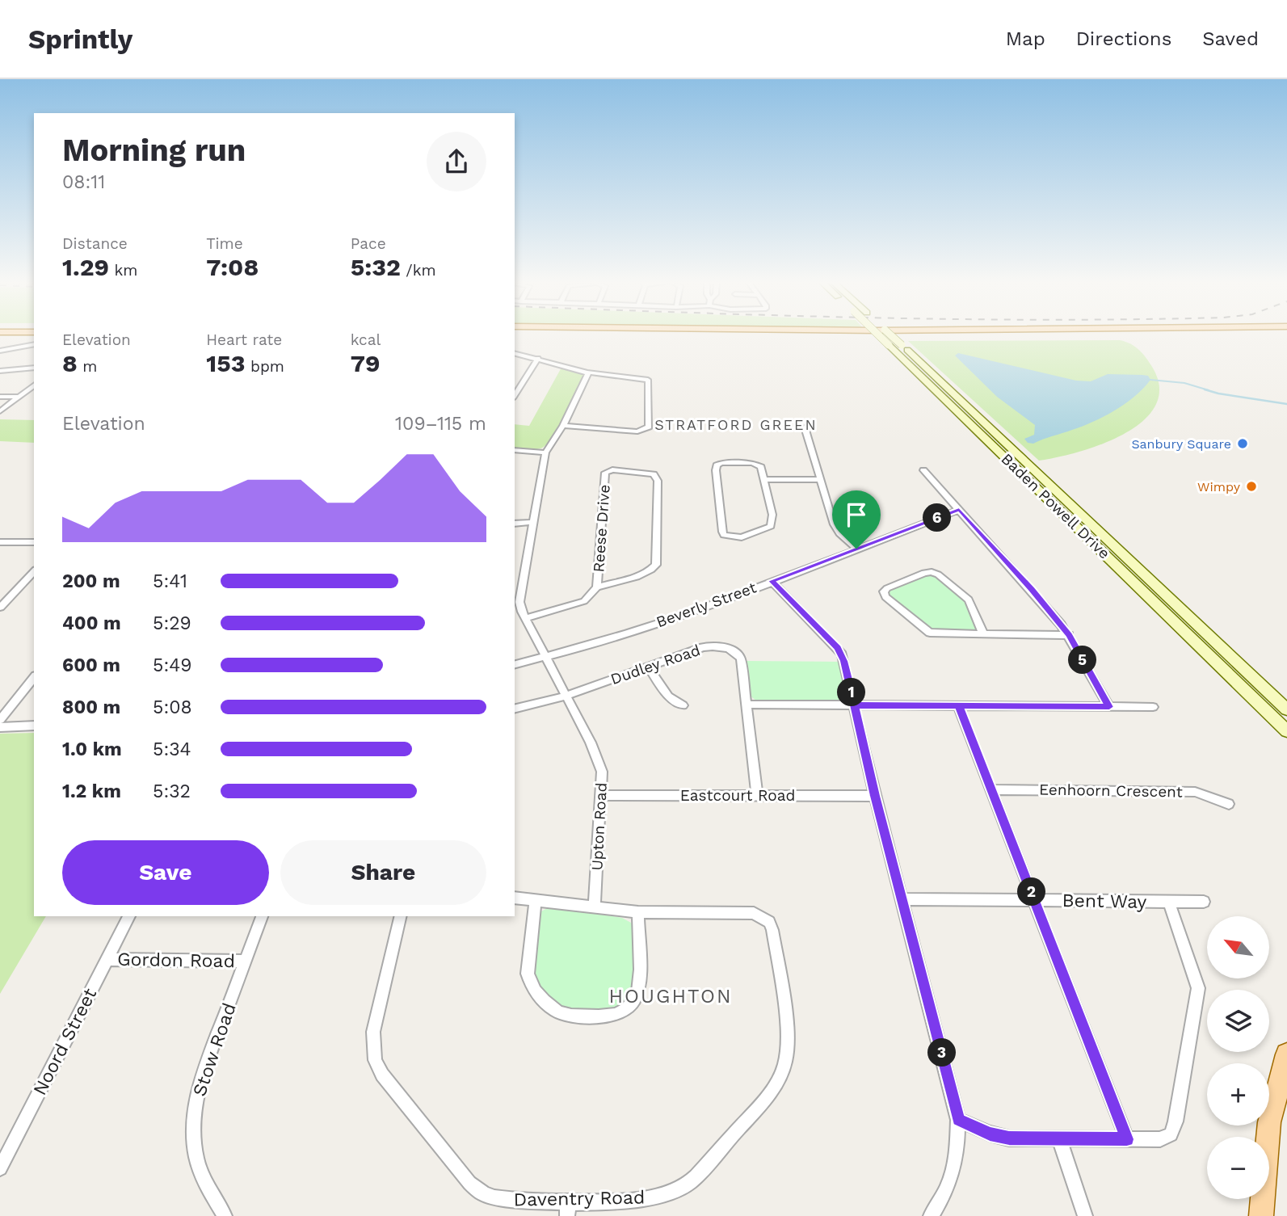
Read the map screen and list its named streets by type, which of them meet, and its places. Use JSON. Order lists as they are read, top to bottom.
{
  "streets": {
    "main road": ["Baden Powell Drive"],
    "street": [
      "Reese Drive",
      "Beverly Street",
      "Dudley Road",
      "Eenhoorn Crescent",
      "Eastcourt Road",
      "Upton Road",
      "Bent Way",
      "Gordon Road",
      "Noord Street",
      "Stow Road",
      "Daventry Road"
    ]
  },
  "crossings": [
    ["Reese Drive", "Upton Road"],
    ["Beverly Street", "Upton Road"],
    ["Dudley Road", "Eastcourt Road"],
    ["Dudley Road", "Upton Road"],
    ["Eastcourt Road", "Upton Road"],
    ["Upton Road", "Daventry Road"],
    ["Gordon Road", "Noord Street"],
    ["Gordon Road", "Stow Road"]
  ],
  "districts": ["STRATFORD GREEN", "HOUGHTON"],
  "places": ["Sanbury Square", "Wimpy"],
  "north": "top left",
  "page": {
    "header": "Sprintly",
    "nav": ["Map", "Directions", "Saved"],
    "heading": ["Morning run", "08:11"],
    "stats": [
      ["Distance", "1.29 km"],
      ["Time", "7:08"],
      ["Pace", "5:32 /km"],
      ["Elevation", "8 m"],
      ["Heart rate", "153 bpm"],
      ["kcal", "79"]
    ],
    "chart": ["Elevation", "109–115 m"],
    "pins": [
      "6",
      "5",
      "1",
      "2",
      "3"
    ],
    "list": [
      {
        "name": "200 m",
        "note": "5:41"
      },
      {
        "name": "400 m",
        "note": "5:29"
      },
      {
        "name": "600 m",
        "note": "5:49"
      },
      {
        "name": "800 m",
        "note": "5:08"
      },
      {
        "name": "1.0 km",
        "note": "5:34"
      },
      {
        "name": "1.2 km",
        "note": "5:32"
      }
    ],
    "buttons": ["Save", "Share"],
    "map_buttons": ["+", "−"]
  }
}
